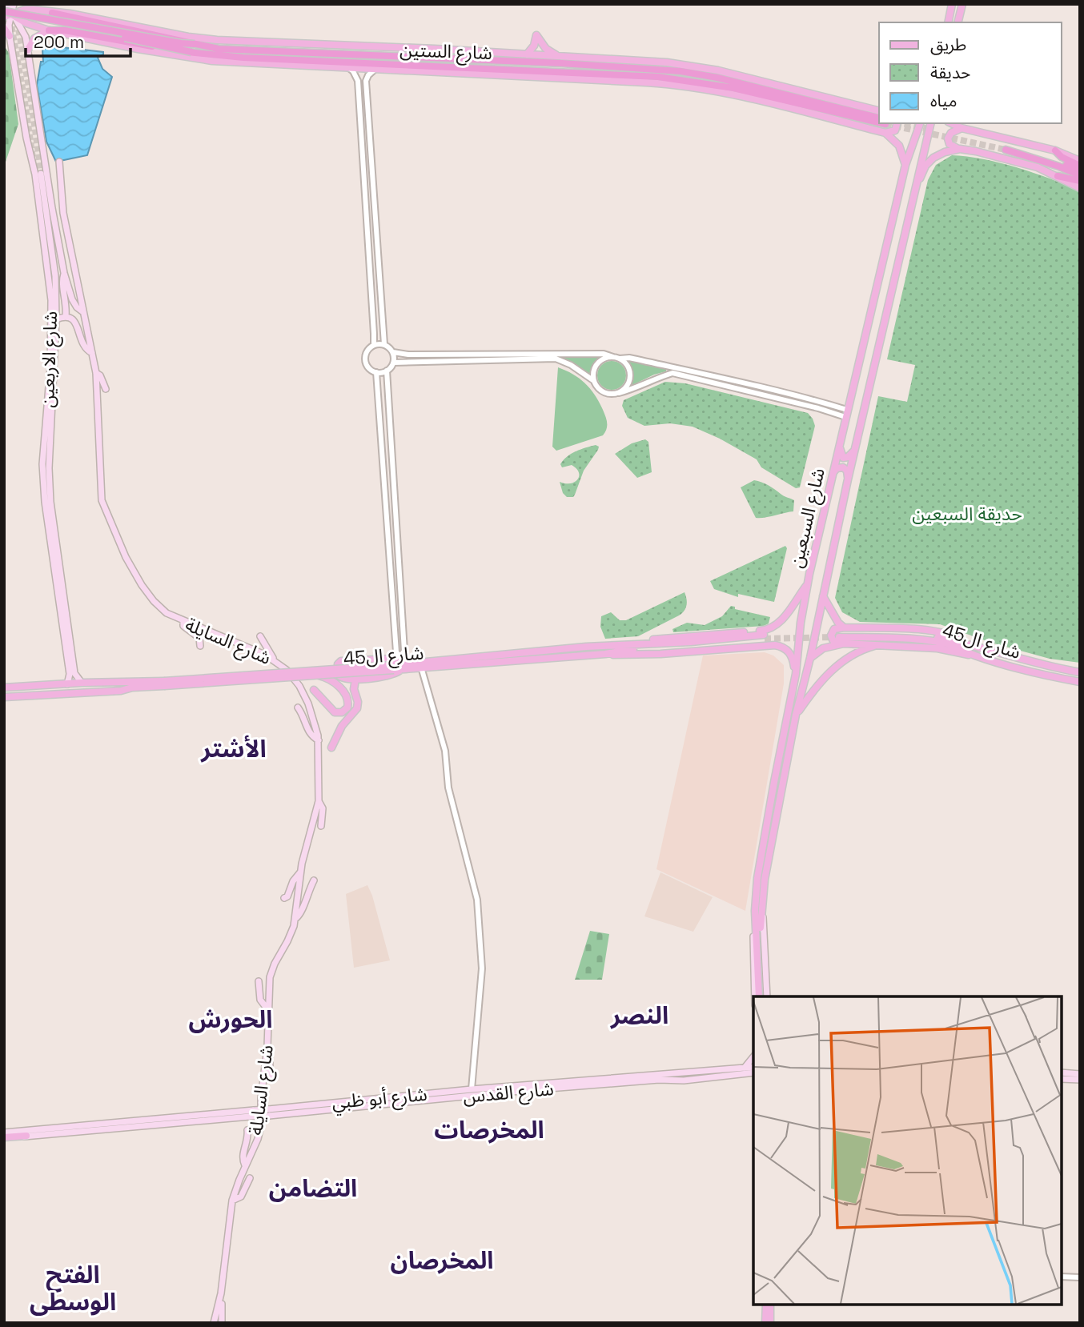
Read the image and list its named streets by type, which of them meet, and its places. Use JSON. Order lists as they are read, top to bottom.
{
  "streets": {
    "highway": ["شارع الستين"],
    "main road": [
      "شارع الاربعين",
      "شارع السبعين",
      "شارع السايلة",
      "شارع ال45",
      "شارع القدس",
      "شارع أبو ظبي"
    ]
  },
  "crossings": [
    ["شارع الستين", "شارع الاربعين"],
    ["شارع الاربعين", "شارع ال45"],
    ["شارع القدس", "شارع أبو ظبي"]
  ],
  "districts": [
    "الأشتر",
    "النصر",
    "الحورش",
    "المخرصات",
    "التضامن",
    "المخرصان",
    "الفتح الوسطى"
  ],
  "parks": ["حديقة السبعين"],
  "legend": ["طريق", "حديقة", "مياه"],
  "scale_bar": "200 m"
}
